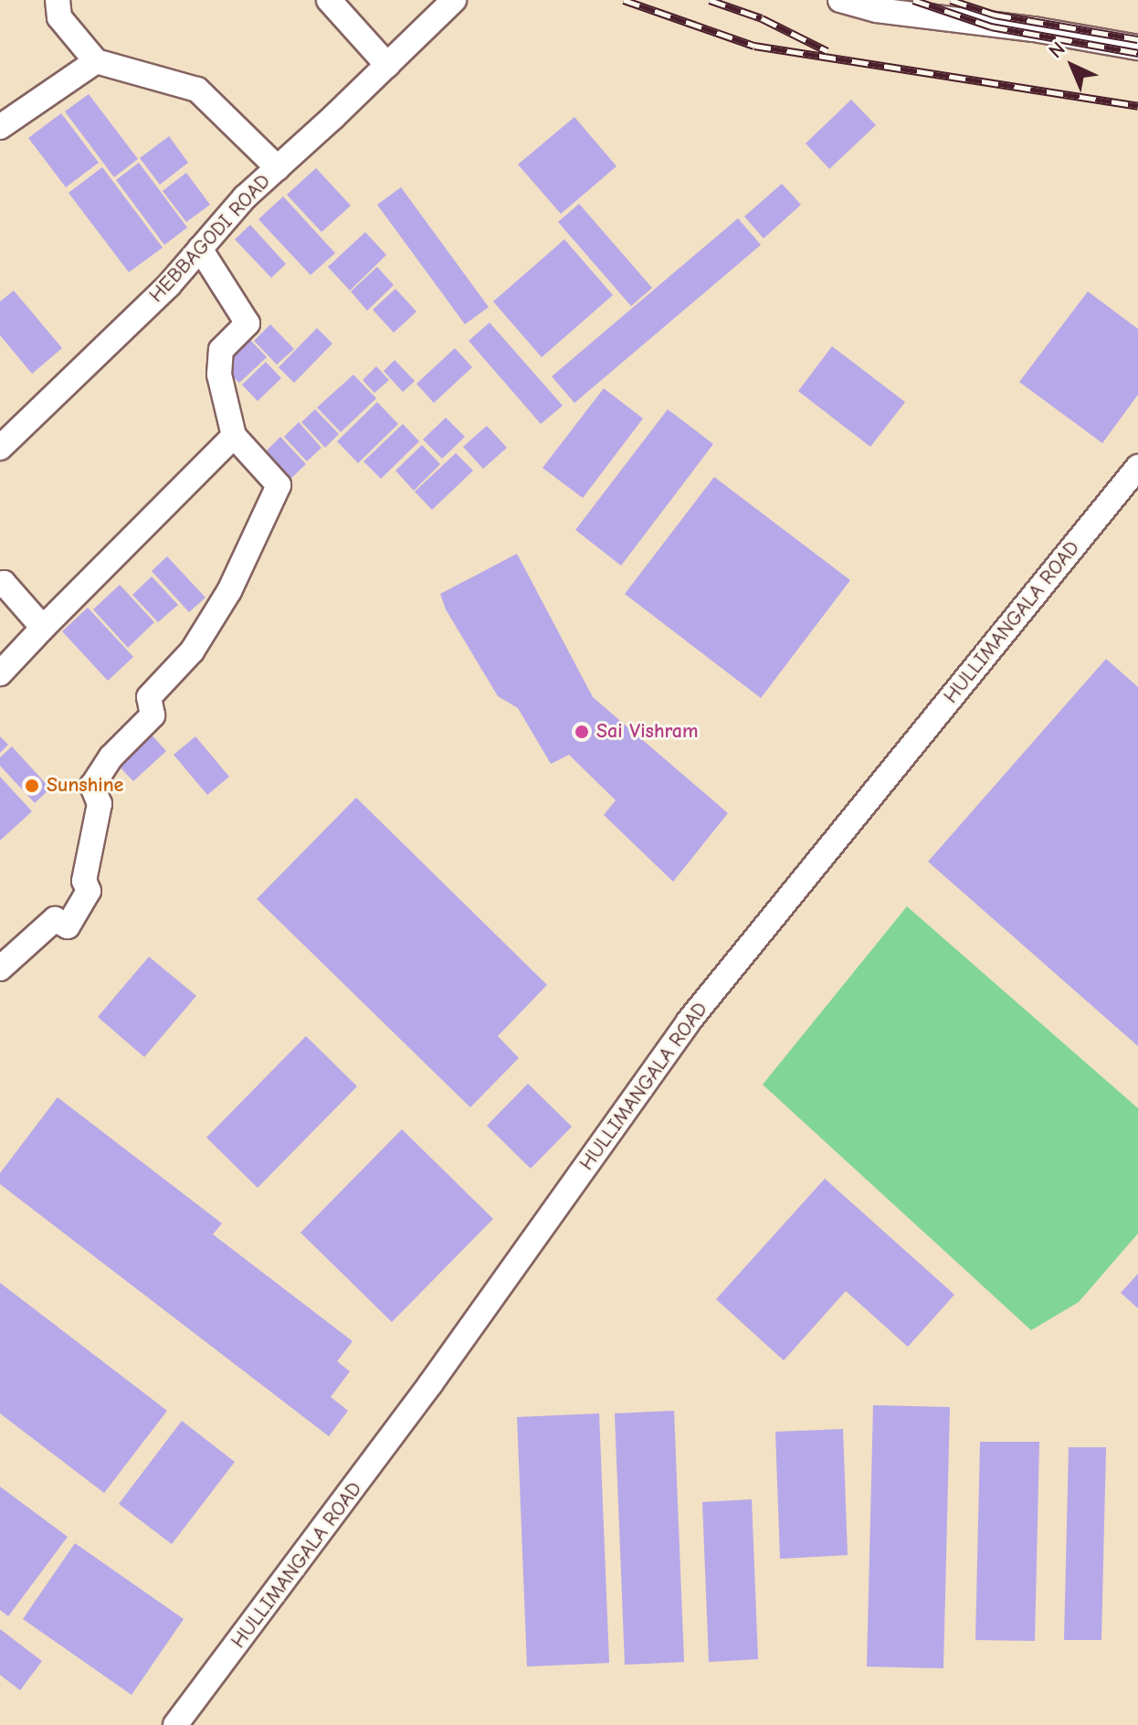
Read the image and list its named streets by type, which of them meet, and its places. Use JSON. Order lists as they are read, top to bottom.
{
  "streets": {
    "street": ["HEBBAGODI ROAD", "HULLIMANGALA ROAD"]
  },
  "places": ["Sai Vishram", "Sunshine"],
  "north": "top left"
}
